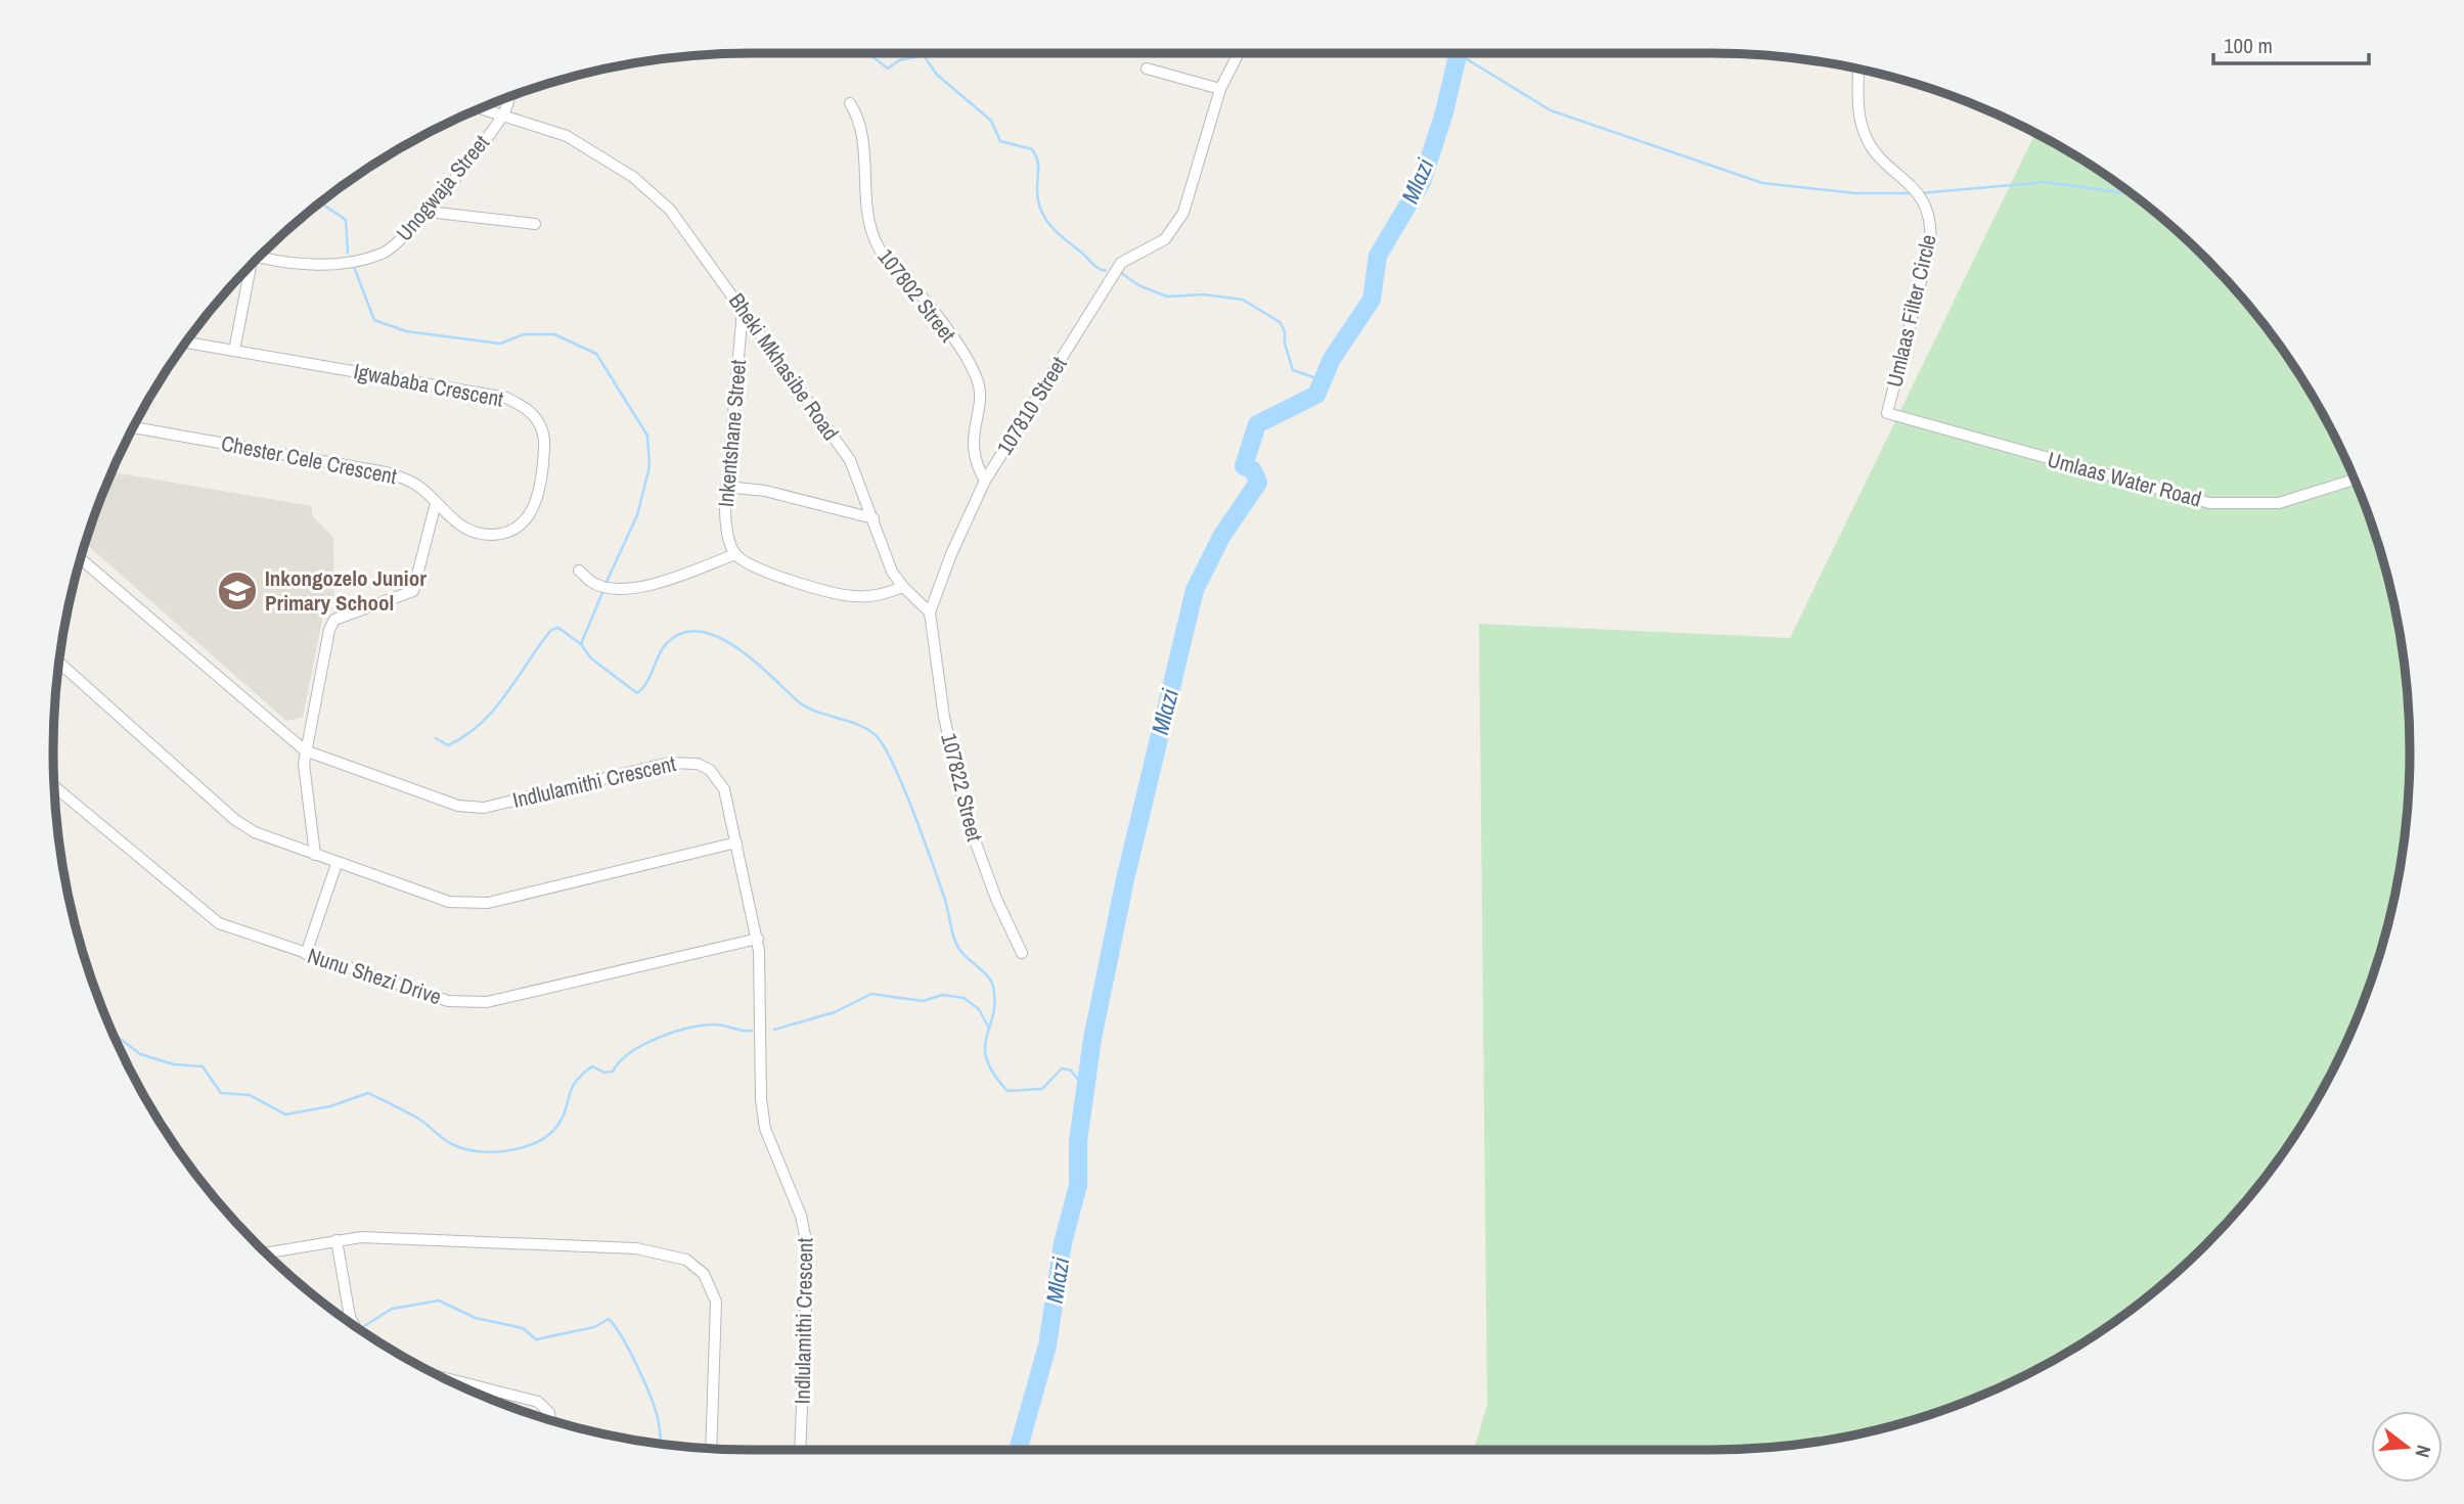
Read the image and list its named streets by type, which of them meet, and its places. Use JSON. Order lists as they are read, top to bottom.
{
  "streets": {
    "street": [
      "Unogwaja Street",
      "107802 Street",
      "Umlaas Filter Circle",
      "Bheki Mkhasibe Road",
      "Igwababa Crescent",
      "107810 Street",
      "Inkentshane Street",
      "Chester Cele Crescent",
      "Umlaas Water Road",
      "Indlulamithi Crescent",
      "107822 Street",
      "Nunu Shezi Drive"
    ]
  },
  "crossings": [
    ["Unogwaja Street", "Bheki Mkhasibe Road"],
    ["107802 Street", "107810 Street"],
    ["Umlaas Filter Circle", "Umlaas Water Road"],
    ["Bheki Mkhasibe Road", "107810 Street"],
    ["Bheki Mkhasibe Road", "Inkentshane Street"],
    ["Bheki Mkhasibe Road", "107822 Street"],
    ["Igwababa Crescent", "Chester Cele Crescent"],
    ["107810 Street", "107822 Street"],
    ["Indlulamithi Crescent", "Nunu Shezi Drive"]
  ],
  "water": ["Mlazi"],
  "places": {
    "school or university": ["Inkongozelo Junior Primary School"]
  },
  "scale_bar": "100 m",
  "north": "right"
}
